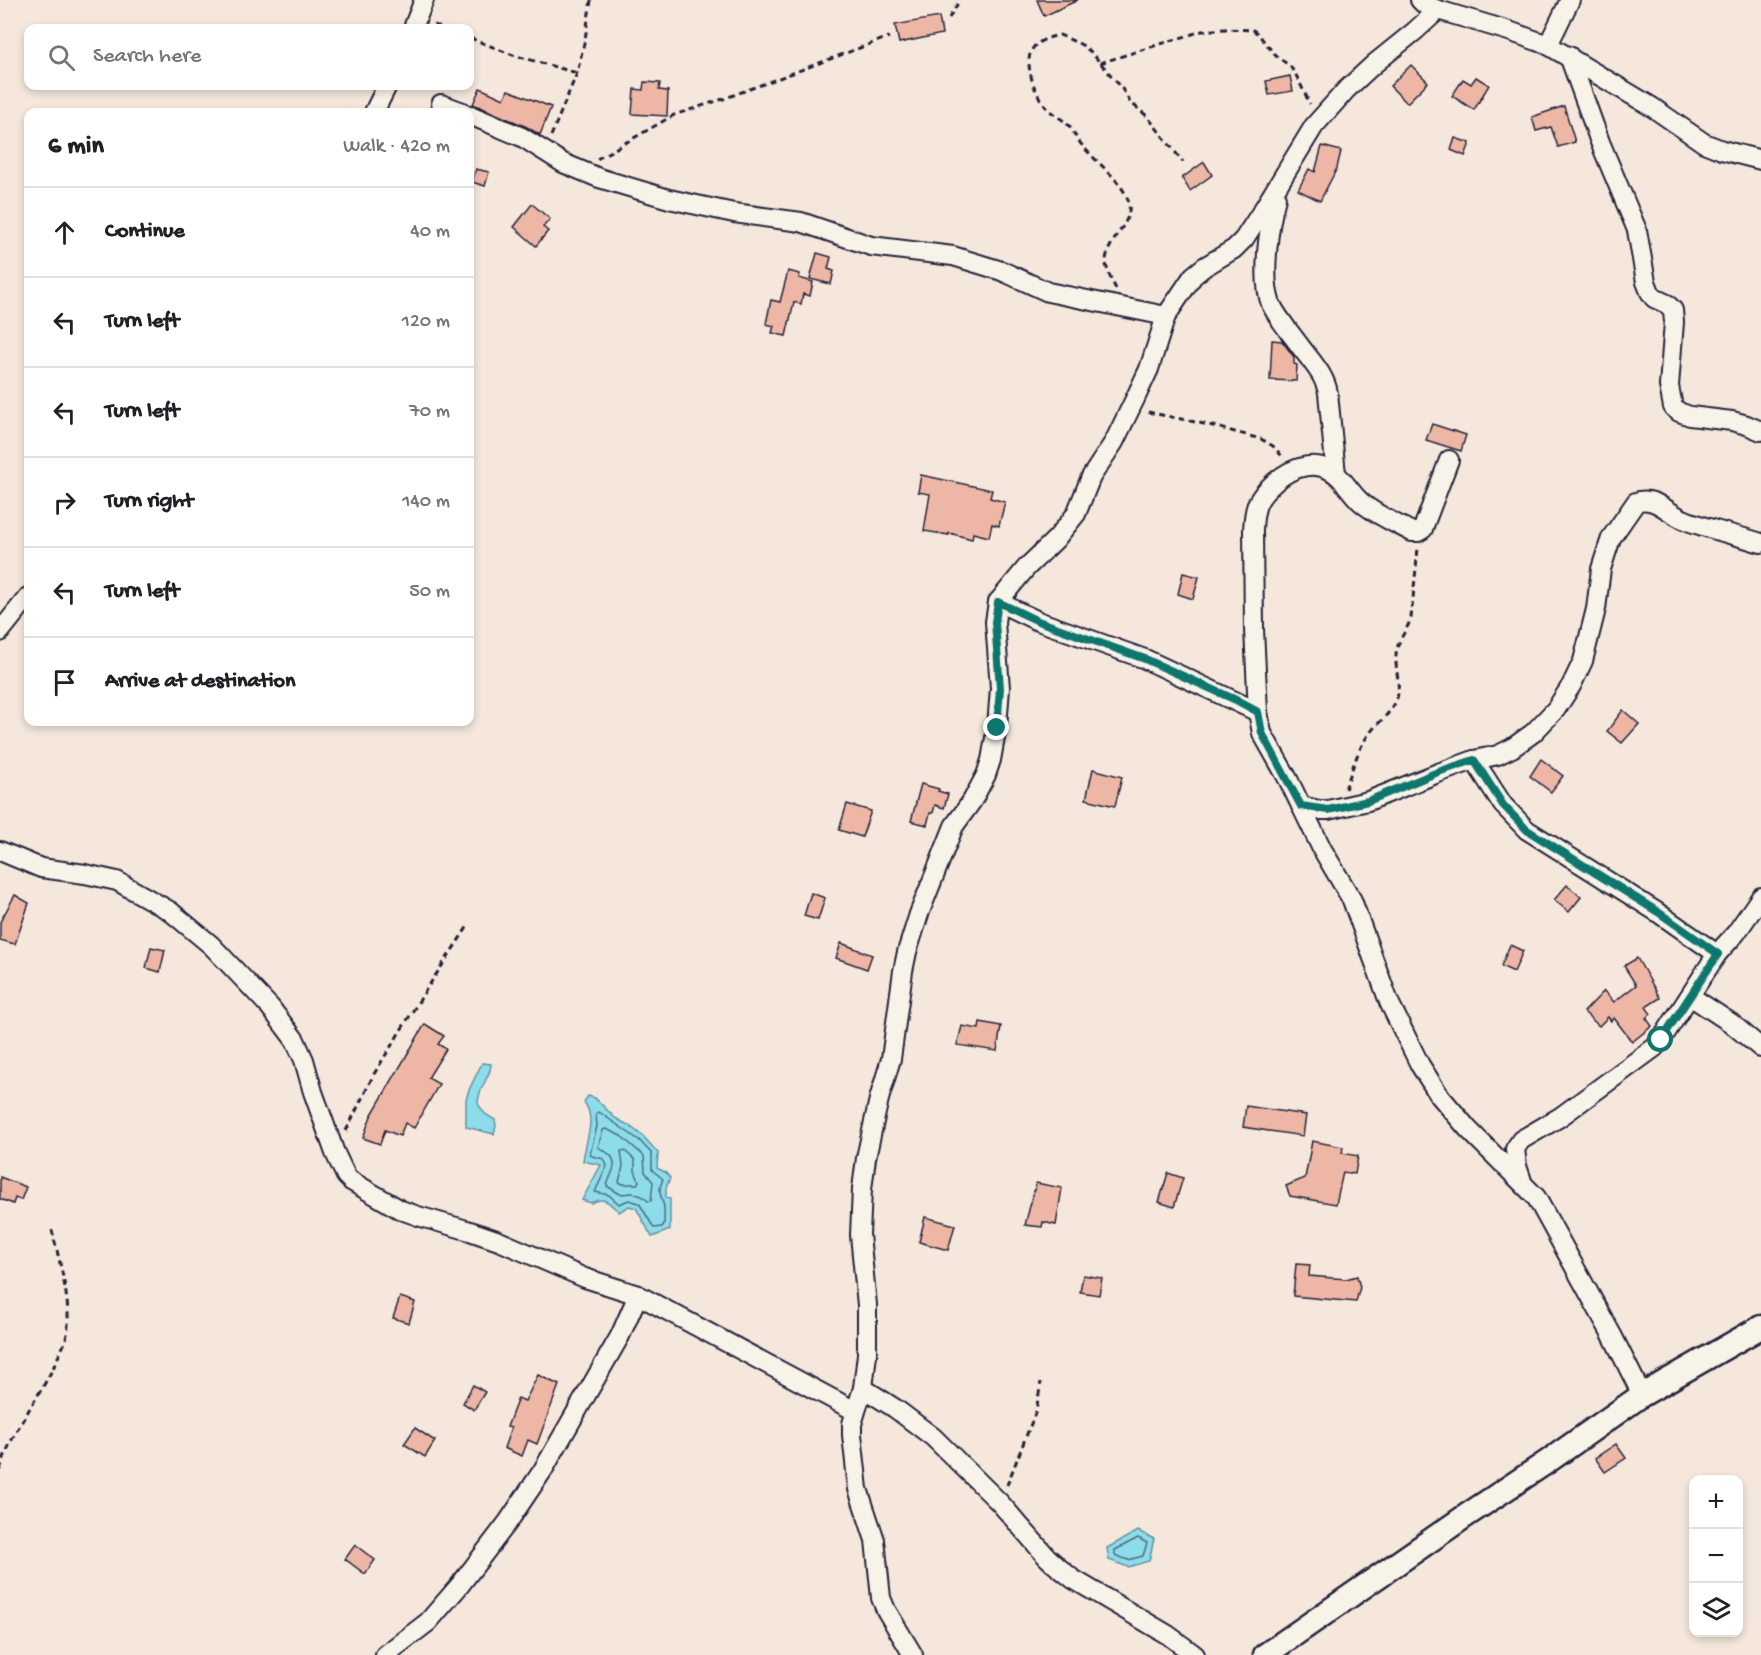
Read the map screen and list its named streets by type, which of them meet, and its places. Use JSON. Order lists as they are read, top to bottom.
{
  "page": {
    "search": "Search here",
    "heading": ["6 min", "Walk · 420 m"],
    "list": [
      ["Continue", "40 m"],
      ["Turn left", "120 m"],
      ["Turn left", "70 m"],
      ["Turn right", "140 m"],
      ["Turn left", "50 m"],
      "Arrive at destination"
    ],
    "map_buttons": ["+", "−"]
  }
}
